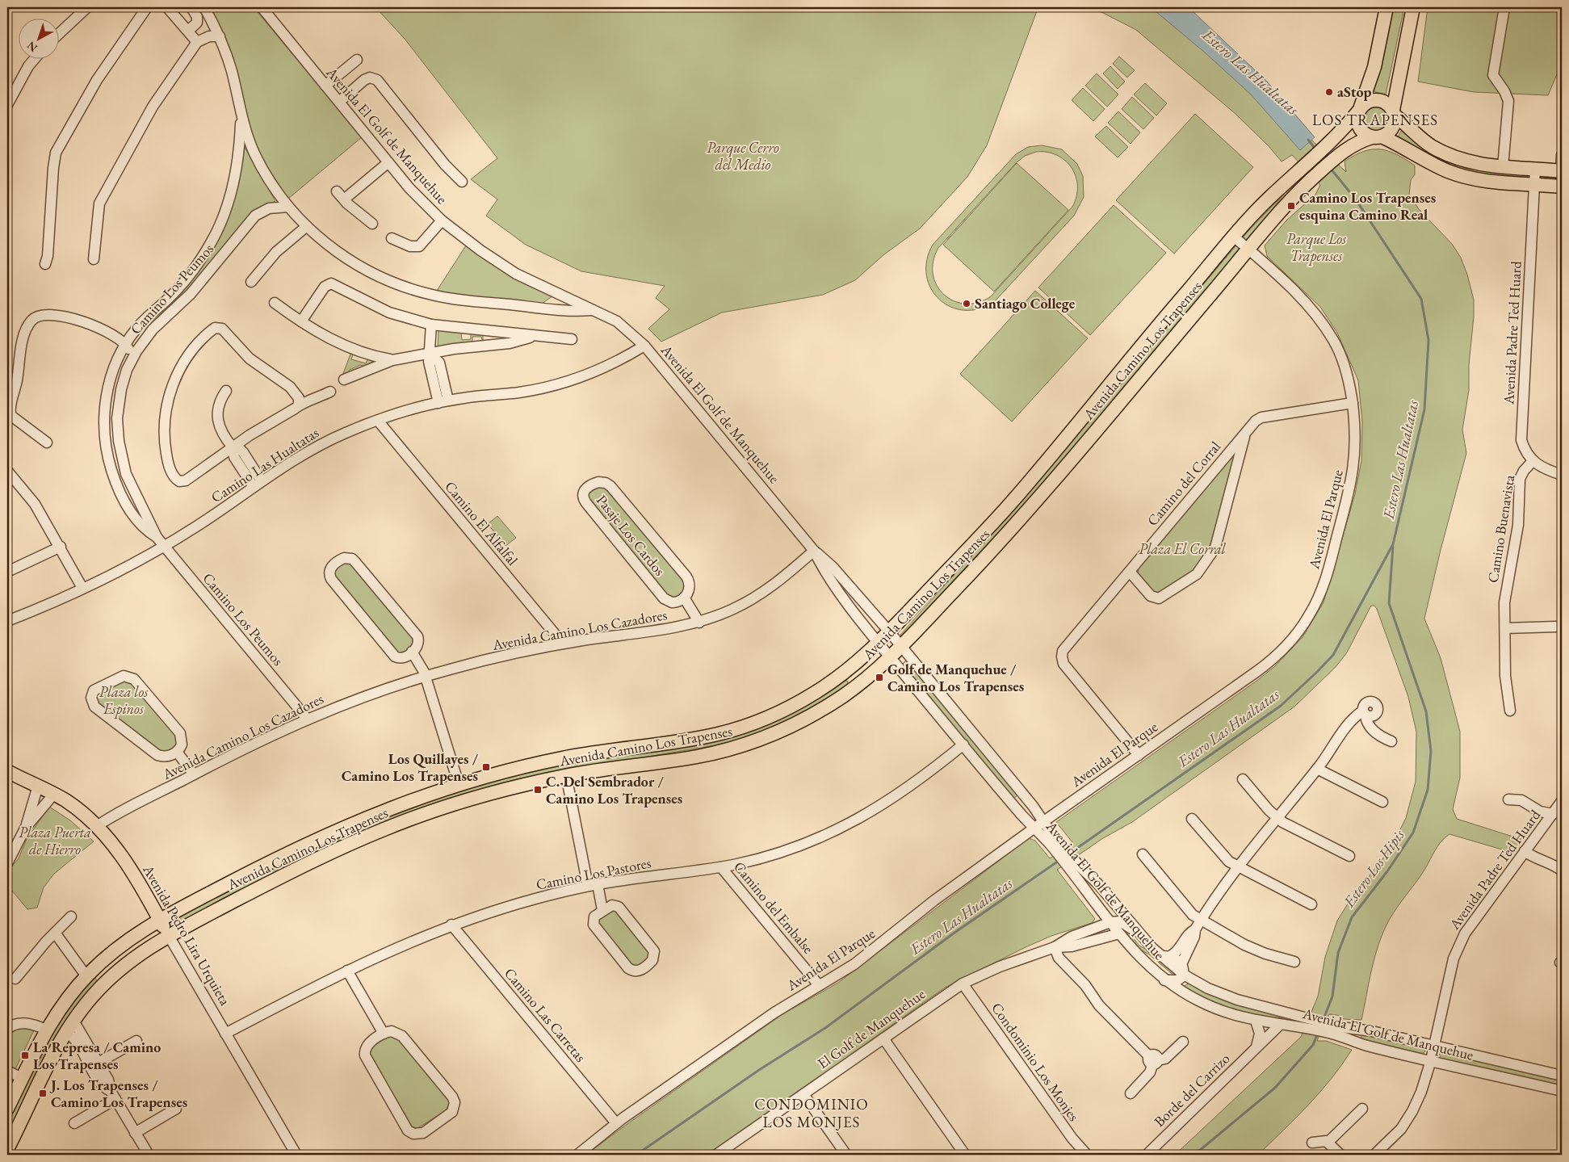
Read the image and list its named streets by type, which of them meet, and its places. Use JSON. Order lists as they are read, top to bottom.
{
  "streets": {
    "main road": ["Avenida Camino Los Trapenses", "Avenida Pedro Lira Urquieta"],
    "street": [
      "Avenida El Golf de Manquehue",
      "Camino Los Peumos",
      "Avenida Padre Ted Huard",
      "Camino Las Hualtatas",
      "Camino del Corral",
      "Avenida El Parque",
      "Camino El Alfalfal",
      "Camino Buenavista",
      "Pasaje Los Cardos",
      "Avenida Camino Los Cazadores",
      "Camino Los Pastores",
      "Camino del Embalse",
      "Camino Las Carretas",
      "El Golf de Manquehue",
      "Condominio Los Monjes",
      "Borde del Carrizo"
    ]
  },
  "crossings": [
    ["Avenida El Golf de Manquehue", "Camino Los Peumos"],
    ["Avenida El Golf de Manquehue", "Avenida Padre Ted Huard"],
    ["Avenida El Golf de Manquehue", "Avenida Camino Los Trapenses"],
    ["Avenida El Golf de Manquehue", "Camino Las Hualtatas"],
    ["Avenida El Golf de Manquehue", "Avenida El Parque"],
    ["Avenida El Golf de Manquehue", "Avenida Camino Los Cazadores"],
    ["Avenida El Golf de Manquehue", "Camino Los Pastores"],
    ["Avenida El Golf de Manquehue", "El Golf de Manquehue"],
    ["Avenida El Golf de Manquehue", "Borde del Carrizo"],
    ["Camino Los Peumos", "Camino Las Hualtatas"],
    ["Camino Los Peumos", "Avenida Camino Los Cazadores"],
    ["Avenida Padre Ted Huard", "Camino Buenavista"],
    ["Avenida Camino Los Trapenses", "Avenida El Parque"],
    ["Avenida Camino Los Trapenses", "Avenida Pedro Lira Urquieta"],
    ["Camino Las Hualtatas", "Camino El Alfalfal"],
    ["Camino del Corral", "Avenida El Parque"],
    ["Avenida El Parque", "Camino del Embalse"],
    ["Avenida El Parque", "Camino Las Carretas"],
    ["Camino El Alfalfal", "Avenida Camino Los Cazadores"],
    ["Avenida Camino Los Cazadores", "Avenida Pedro Lira Urquieta"],
    ["Camino Los Pastores", "Camino del Embalse"],
    ["Camino Los Pastores", "Avenida Pedro Lira Urquieta"],
    ["Camino Los Pastores", "Camino Las Carretas"],
    ["El Golf de Manquehue", "Condominio Los Monjes"]
  ],
  "districts": ["LOS TRAPENSES", "CONDOMINIO LOS MONJES"],
  "water": ["Estero Las Hualtatas", "Estero Los Hipis"],
  "parks": [
    "Parque Cerro del Medio",
    "Parque Los Trapenses",
    "Plaza El Corral",
    "Plaza los Espinos",
    "Plaza Puerta de Hierro"
  ],
  "places": {
    "other": ["aStop", "Santiago College"],
    "transit": [
      "Camino Los Trapenses esquina Camino Real",
      "Golf de Manquehue / Camino Los Trapenses",
      "Los Quillayes / Camino Los Trapenses",
      "C. Del Sembrador / Camino Los Trapenses",
      "La Represa / Camino Los Trapenses",
      "J. Los Trapenses / Camino Los Trapenses"
    ]
  },
  "north": "bottom left"
}
